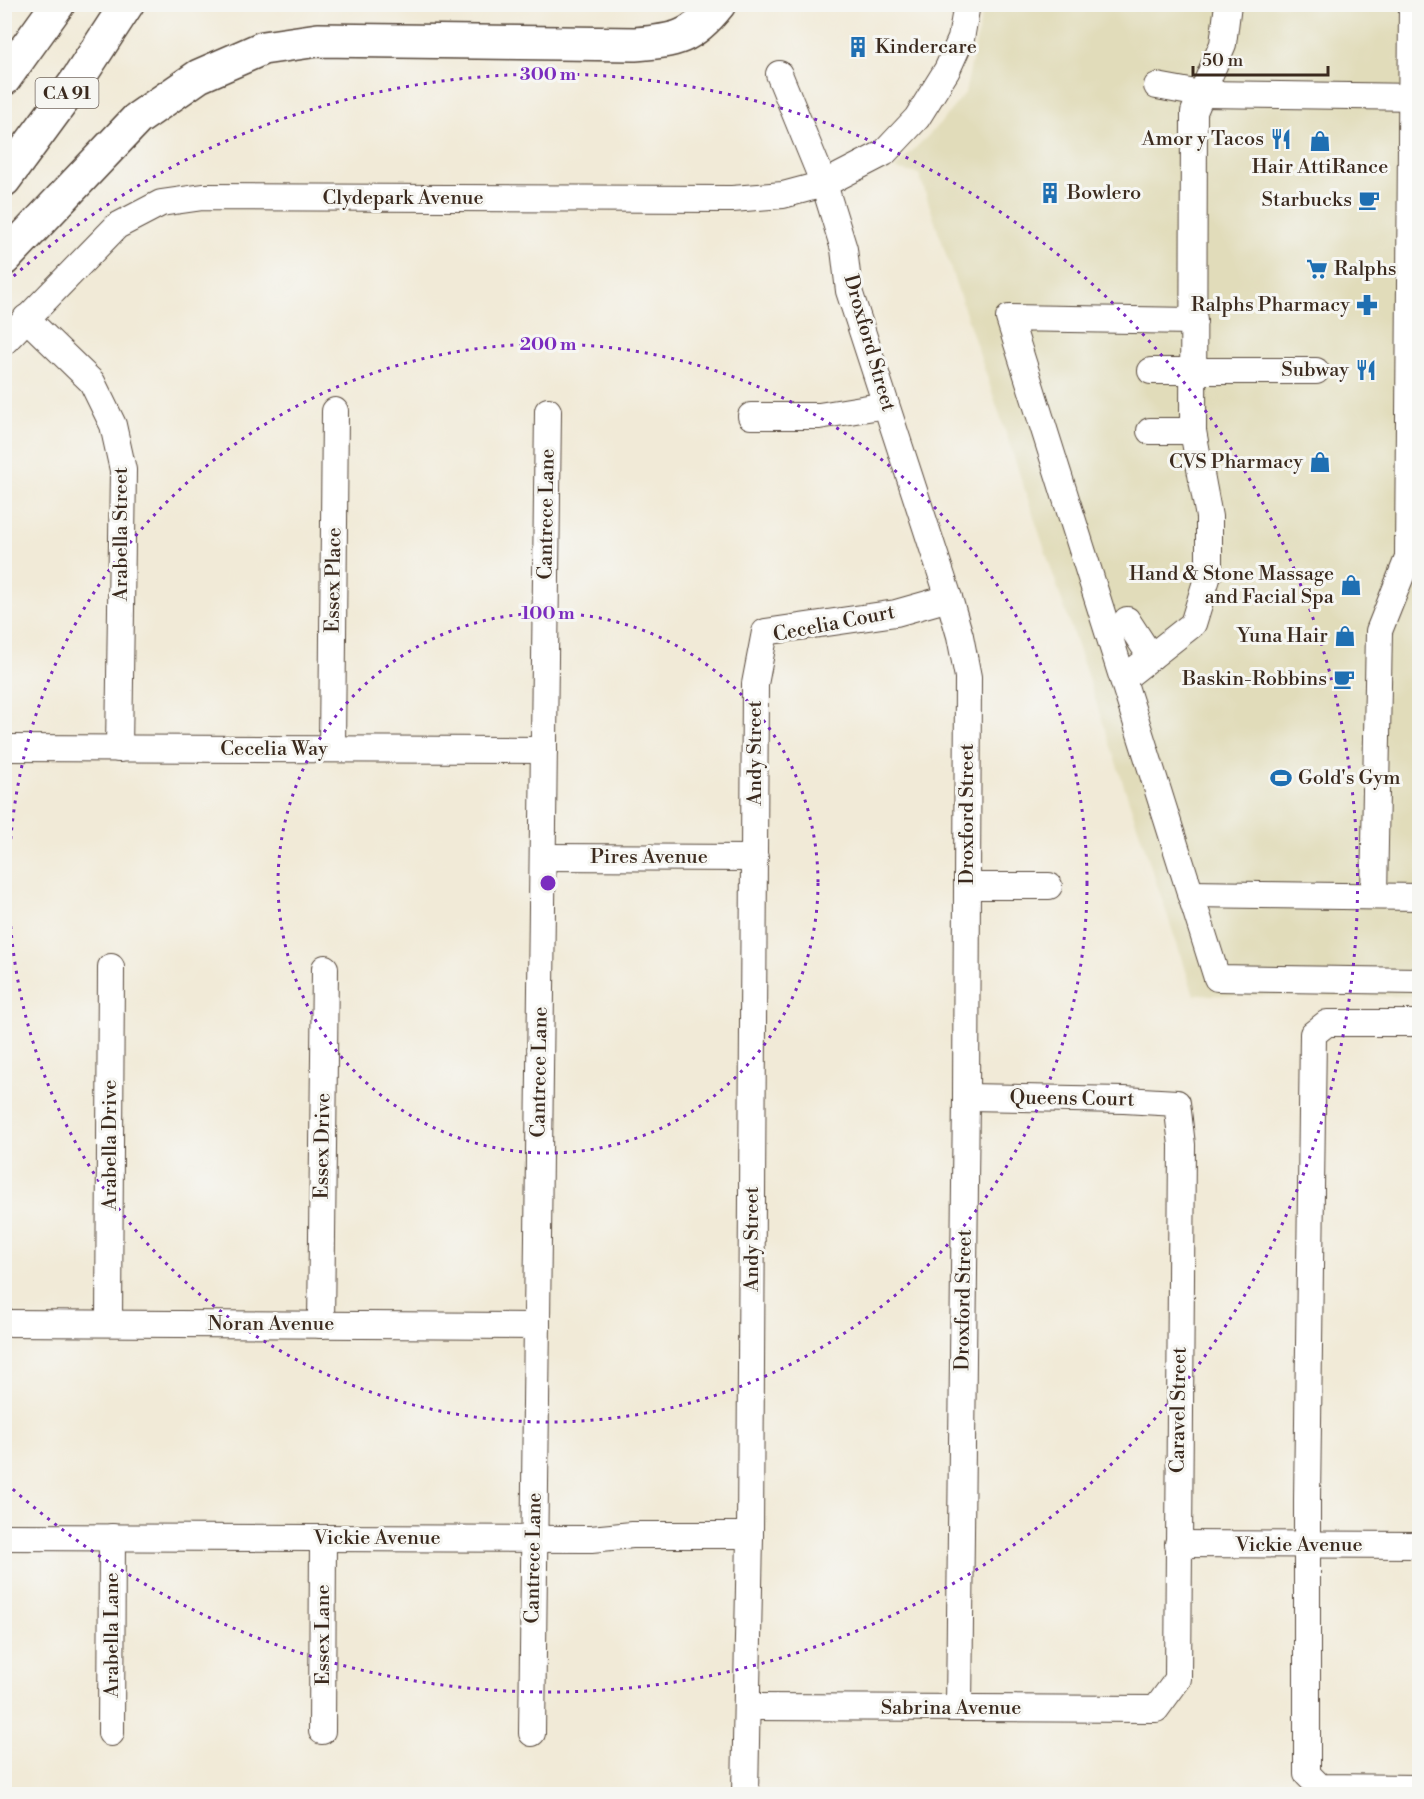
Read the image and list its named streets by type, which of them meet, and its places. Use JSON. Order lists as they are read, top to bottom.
{
  "streets": {
    "highway": ["CA 91"],
    "street": [
      "Clydepark Avenue",
      "Droxford Street",
      "Cantrece Lane",
      "Arabella Street",
      "Essex Place",
      "Cecelia Court",
      "Cecelia Way",
      "Andy Street",
      "Pires Avenue",
      "Queens Court",
      "Arabella Drive",
      "Essex Drive",
      "Noran Avenue",
      "Caravel Street",
      "Vickie Avenue",
      "Arabella Lane",
      "Essex Lane",
      "Sabrina Avenue"
    ]
  },
  "crossings": [
    ["Clydepark Avenue", "Droxford Street"],
    ["Clydepark Avenue", "Arabella Street"],
    ["Droxford Street", "Cecelia Court"],
    ["Droxford Street", "Queens Court"],
    ["Droxford Street", "Sabrina Avenue"],
    ["Cantrece Lane", "Cecelia Way"],
    ["Cantrece Lane", "Pires Avenue"],
    ["Cantrece Lane", "Noran Avenue"],
    ["Cantrece Lane", "Vickie Avenue"],
    ["Arabella Street", "Cecelia Way"],
    ["Essex Place", "Cecelia Way"],
    ["Cecelia Court", "Andy Street"],
    ["Andy Street", "Pires Avenue"],
    ["Andy Street", "Vickie Avenue"],
    ["Andy Street", "Sabrina Avenue"],
    ["Queens Court", "Caravel Street"],
    ["Arabella Drive", "Noran Avenue"],
    ["Essex Drive", "Noran Avenue"],
    ["Caravel Street", "Vickie Avenue"],
    ["Caravel Street", "Sabrina Avenue"],
    ["Vickie Avenue", "Arabella Lane"],
    ["Vickie Avenue", "Essex Lane"]
  ],
  "places": {
    "building": ["Kindercare", "Bowlero"],
    "restaurant": ["Amor y Tacos", "Subway"],
    "shop": [
      "Hair AttiRance",
      "CVS Pharmacy",
      "Hand & Stone Massage and Facial Spa",
      "Yuna Hair"
    ],
    "cafe": ["Starbucks", "Baskin-Robbins"],
    "supermarket": ["Ralphs"],
    "pharmacy": ["Ralphs Pharmacy"],
    "sports": ["Gold's Gym"]
  },
  "scale_bar": "50 m",
  "rings": ["300 m", "200 m", "100 m"]
}
